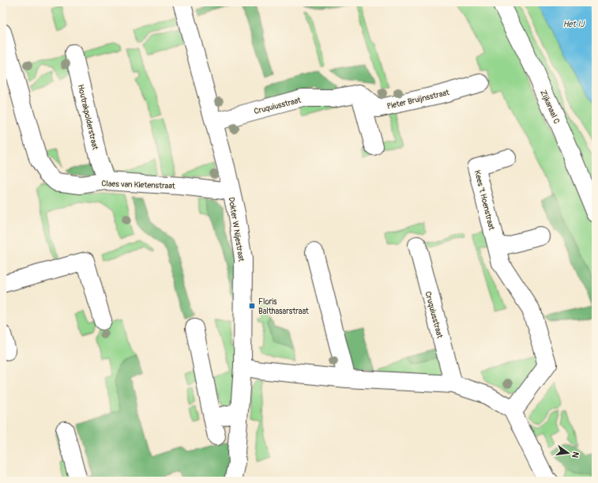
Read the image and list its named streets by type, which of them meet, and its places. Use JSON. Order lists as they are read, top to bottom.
{
  "streets": {
    "street": [
      "Pieter Bruijnsstraat",
      "Cruquiusstraat",
      "Zijkanaal C",
      "Houtrakpolderstraat",
      "Claes van Kietenstraat",
      "Kees 't Hoenstraat",
      "Dokter W Nijestraat"
    ]
  },
  "crossings": [
    ["Pieter Bruijnsstraat", "Cruquiusstraat"],
    ["Cruquiusstraat", "Dokter W Nijestraat"],
    ["Houtrakpolderstraat", "Claes van Kietenstraat"],
    ["Claes van Kietenstraat", "Dokter W Nijestraat"]
  ],
  "water": ["Het IJ"],
  "places": {
    "transit": ["Floris Balthasarstraat"]
  },
  "north": "right"
}
